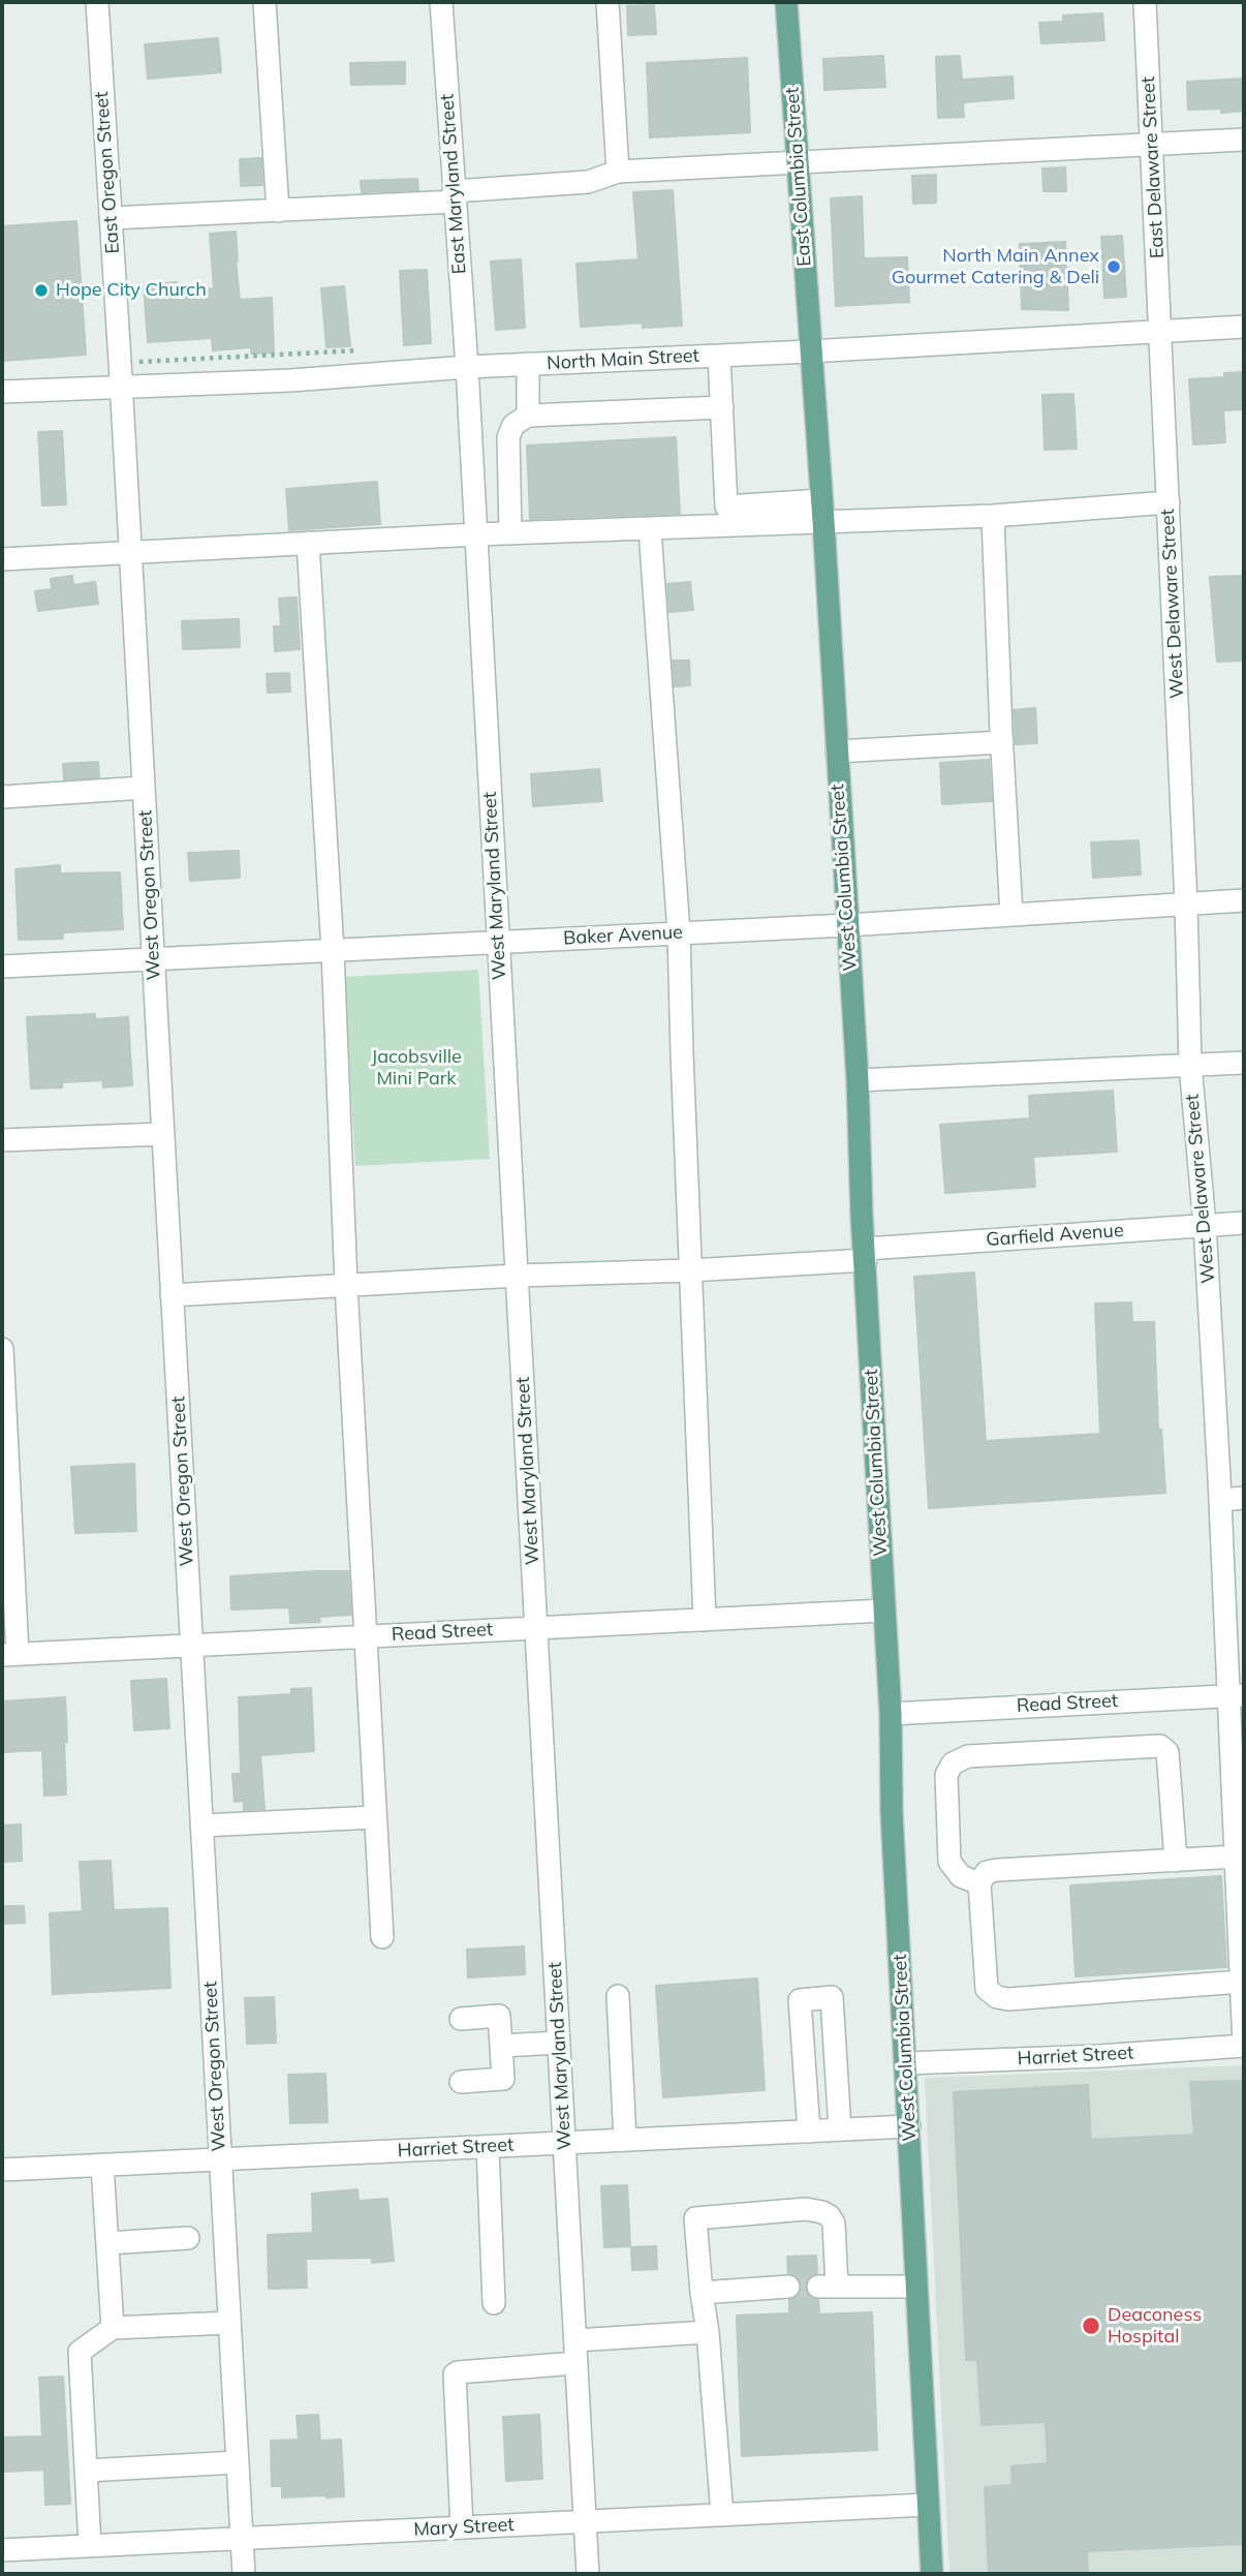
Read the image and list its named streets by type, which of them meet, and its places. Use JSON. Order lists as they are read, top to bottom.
{
  "streets": {
    "main road": ["East Columbia Street", "West Columbia Street"],
    "street": [
      "East Delaware Street",
      "East Oregon Street",
      "East Maryland Street",
      "North Main Street",
      "West Delaware Street",
      "West Maryland Street",
      "West Oregon Street",
      "Baker Avenue",
      "Garfield Avenue",
      "Read Street",
      "Harriet Street",
      "Mary Street"
    ]
  },
  "crossings": [
    ["East Delaware Street", "North Main Street"],
    ["East Delaware Street", "West Delaware Street"],
    ["East Oregon Street", "North Main Street"],
    ["East Oregon Street", "West Oregon Street"],
    ["East Columbia Street", "North Main Street"],
    ["East Columbia Street", "West Columbia Street"],
    ["East Maryland Street", "North Main Street"],
    ["East Maryland Street", "West Maryland Street"],
    ["North Main Street", "West Delaware Street"],
    ["North Main Street", "West Columbia Street"],
    ["North Main Street", "West Maryland Street"],
    ["North Main Street", "West Oregon Street"],
    ["West Delaware Street", "Baker Avenue"],
    ["West Delaware Street", "Garfield Avenue"],
    ["West Delaware Street", "Read Street"],
    ["West Delaware Street", "Harriet Street"],
    ["West Columbia Street", "Baker Avenue"],
    ["West Columbia Street", "Garfield Avenue"],
    ["West Columbia Street", "Read Street"],
    ["West Columbia Street", "Harriet Street"],
    ["West Columbia Street", "Mary Street"],
    ["West Maryland Street", "Baker Avenue"],
    ["West Maryland Street", "Garfield Avenue"],
    ["West Maryland Street", "Read Street"],
    ["West Maryland Street", "Harriet Street"],
    ["West Maryland Street", "Mary Street"],
    ["West Oregon Street", "Baker Avenue"],
    ["West Oregon Street", "Garfield Avenue"],
    ["West Oregon Street", "Read Street"],
    ["West Oregon Street", "Harriet Street"],
    ["West Oregon Street", "Mary Street"]
  ],
  "parks": ["Jacobsville Mini Park"],
  "places": ["North Main Annex Gourmet Catering & Deli", "Hope City Church", "Deaconess Hospital"]
}
